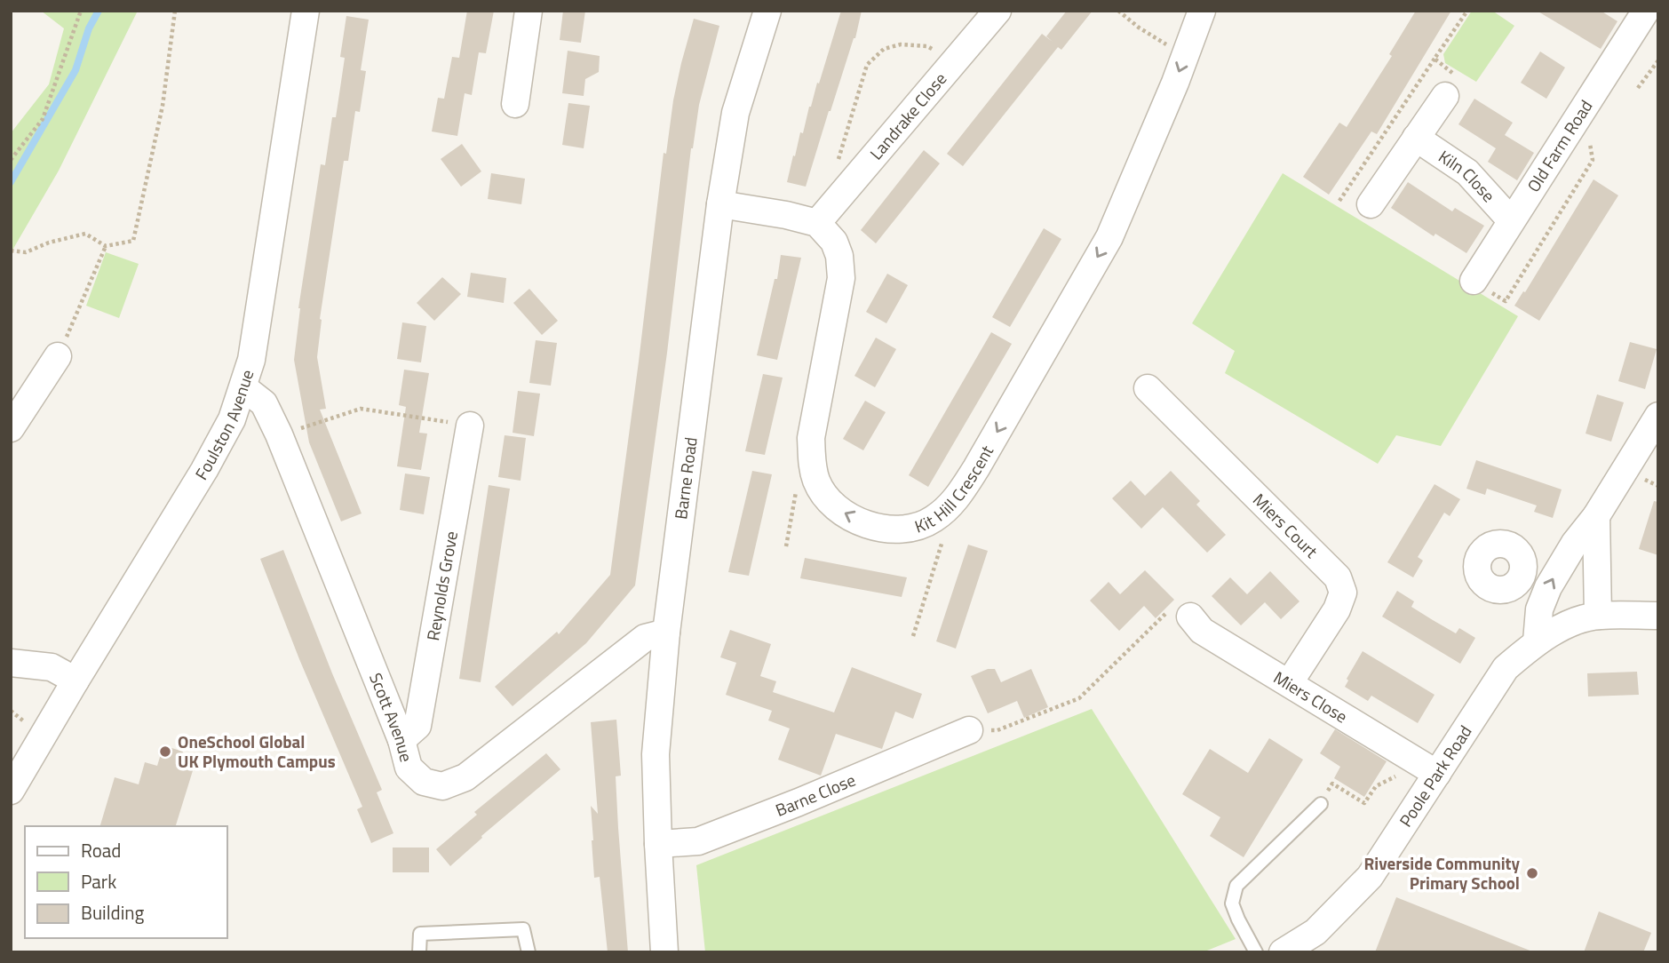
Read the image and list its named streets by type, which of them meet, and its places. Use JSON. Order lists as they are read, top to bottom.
{
  "streets": {
    "street": [
      "Landrake Close",
      "Old Farm Road",
      "Kiln Close",
      "Foulston Avenue",
      "Barne Road",
      "Kit Hill Crescent",
      "Miers Court",
      "Reynolds Grove",
      "Miers Close",
      "Scott Avenue",
      "Poole Park Road",
      "Barne Close"
    ]
  },
  "crossings": [
    ["Landrake Close", "Kit Hill Crescent"],
    ["Old Farm Road", "Kiln Close"],
    ["Foulston Avenue", "Scott Avenue"],
    ["Barne Road", "Scott Avenue"],
    ["Barne Road", "Barne Close"],
    ["Miers Court", "Miers Close"],
    ["Reynolds Grove", "Scott Avenue"],
    ["Miers Close", "Poole Park Road"]
  ],
  "one_way": ["Kit Hill Crescent"],
  "places": ["OneSchool Global UK Plymouth Campus", "Riverside Community Primary School"],
  "legend": ["Road", "Park", "Building"]
}
